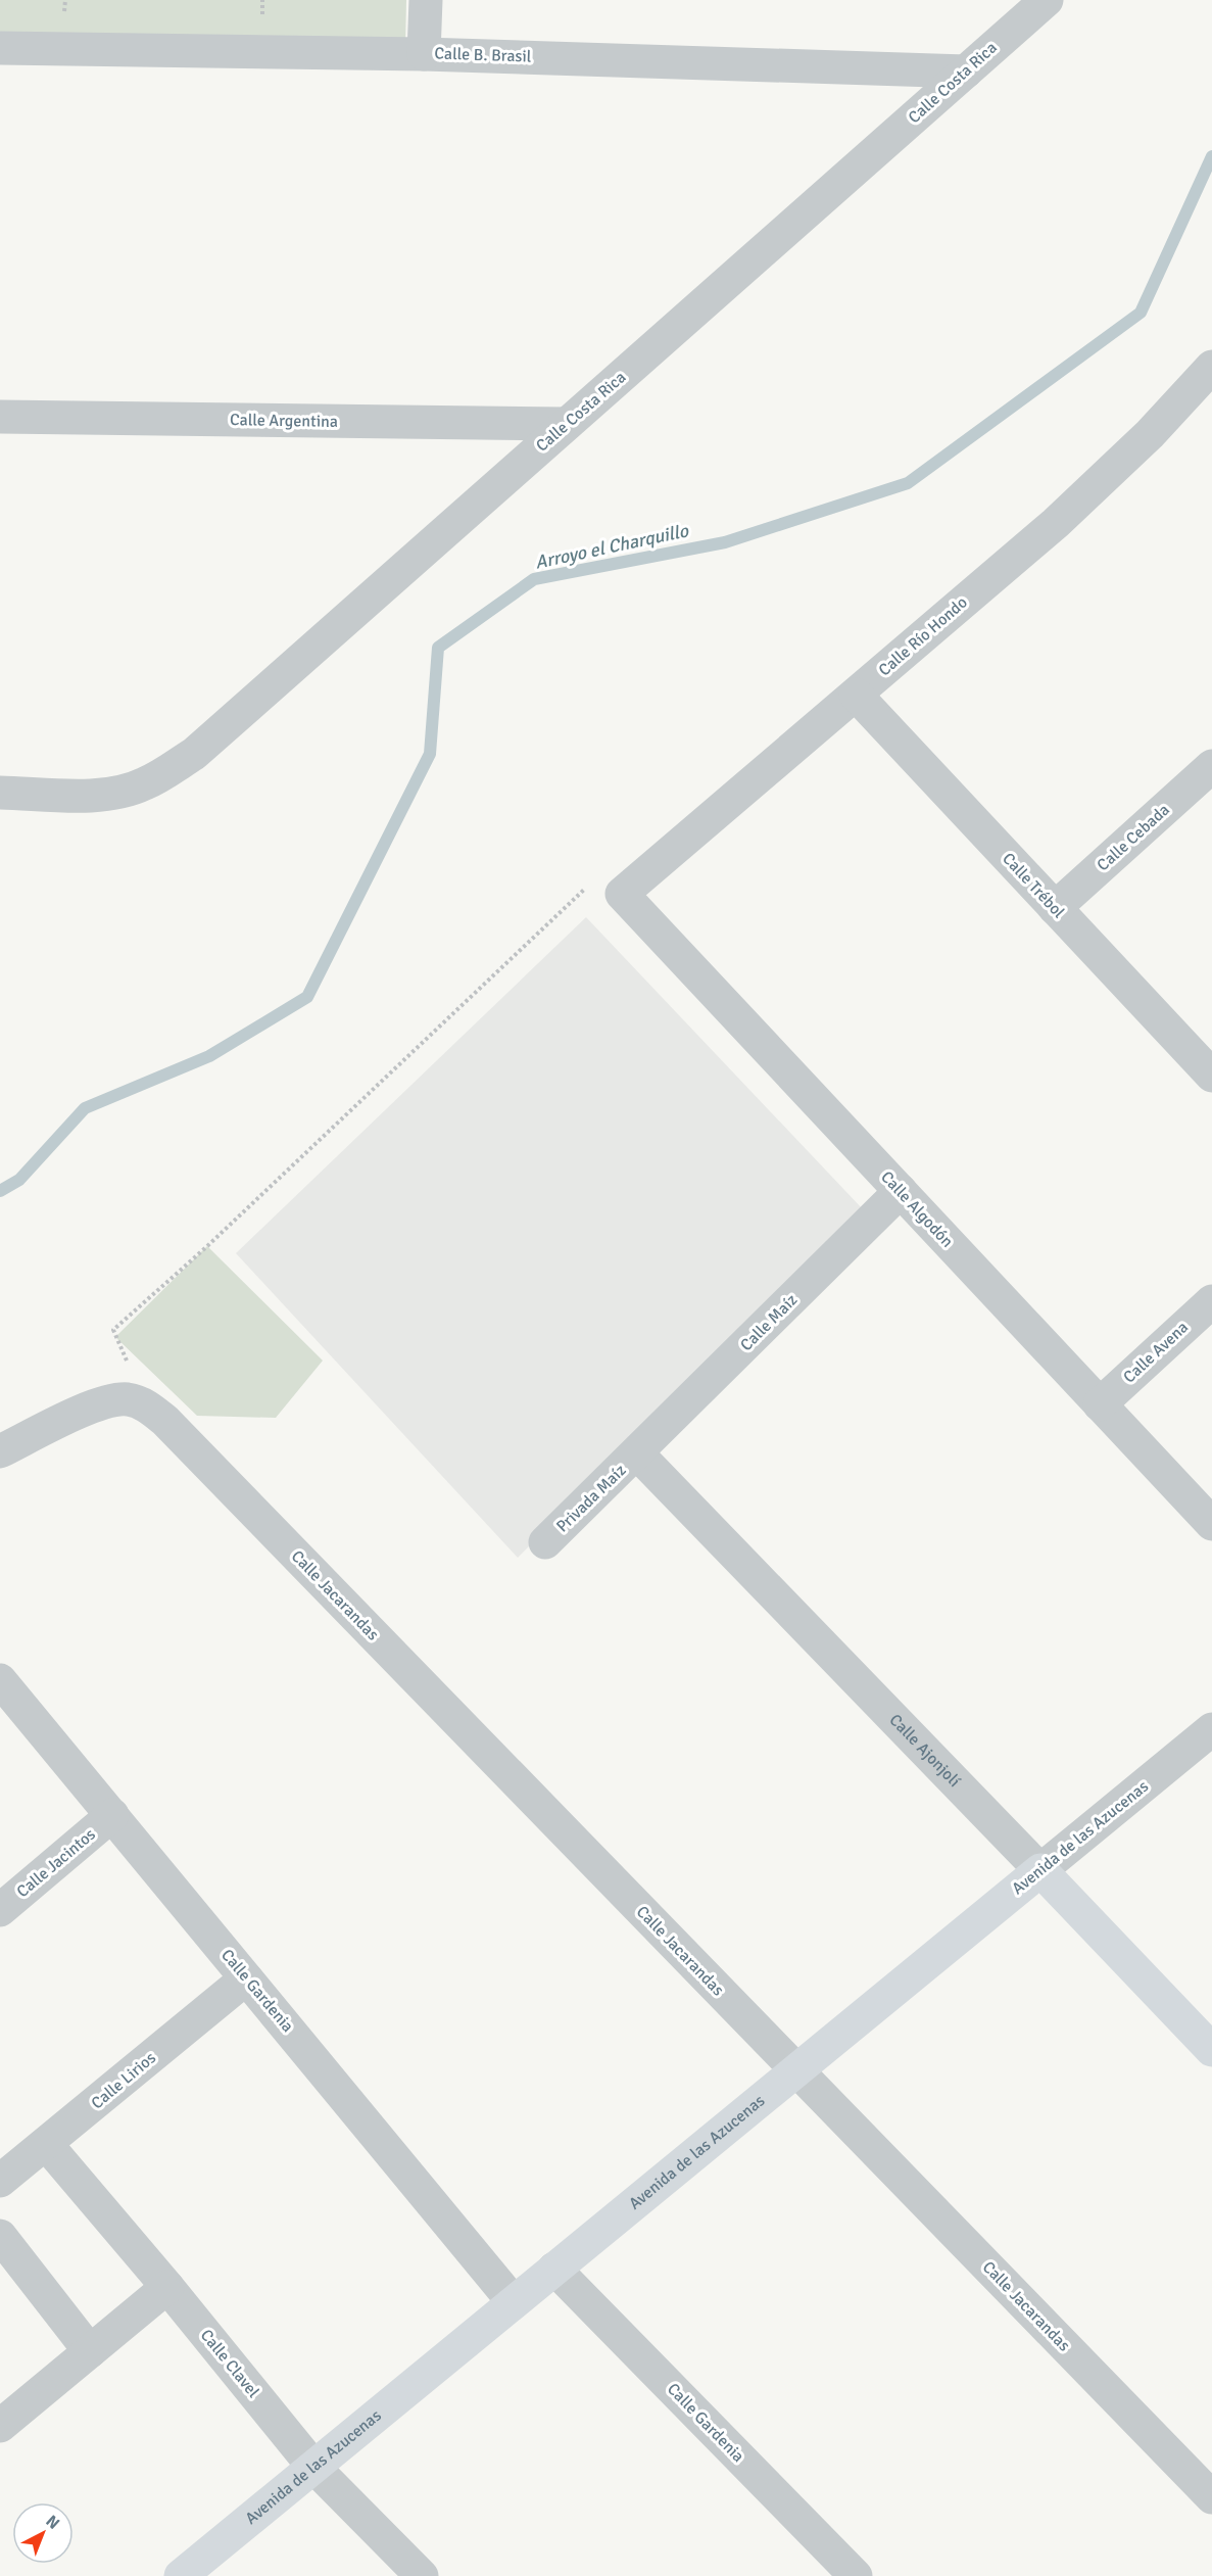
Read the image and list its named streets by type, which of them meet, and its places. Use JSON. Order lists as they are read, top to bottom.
{
  "streets": {
    "street": [
      "Calle B. Brasil",
      "Calle Costa Rica",
      "Calle Argentina",
      "Calle Río Hondo",
      "Calle Cebada",
      "Calle Trébol",
      "Calle Algodón",
      "Calle Maíz",
      "Calle Avena",
      "Privada Maíz",
      "Calle Jacarandas",
      "Calle Ajonjolí",
      "Avenida de las Azucenas",
      "Calle Jacintos",
      "Calle Gardenia",
      "Calle Lirios",
      "Calle Clavel"
    ]
  },
  "crossings": [
    ["Calle B. Brasil", "Calle Costa Rica"],
    ["Calle Costa Rica", "Calle Argentina"],
    ["Calle Río Hondo", "Calle Trébol"],
    ["Calle Río Hondo", "Calle Algodón"],
    ["Calle Cebada", "Calle Trébol"],
    ["Calle Algodón", "Calle Maíz"],
    ["Calle Algodón", "Calle Avena"],
    ["Calle Maíz", "Privada Maíz"],
    ["Calle Maíz", "Calle Ajonjolí"],
    ["Privada Maíz", "Calle Ajonjolí"],
    ["Calle Jacarandas", "Avenida de las Azucenas"],
    ["Calle Ajonjolí", "Avenida de las Azucenas"],
    ["Avenida de las Azucenas", "Calle Gardenia"],
    ["Avenida de las Azucenas", "Calle Clavel"],
    ["Calle Jacintos", "Calle Gardenia"],
    ["Calle Gardenia", "Calle Lirios"],
    ["Calle Lirios", "Calle Clavel"]
  ],
  "water": ["Arroyo el Charquillo"],
  "north": "top right"
}
